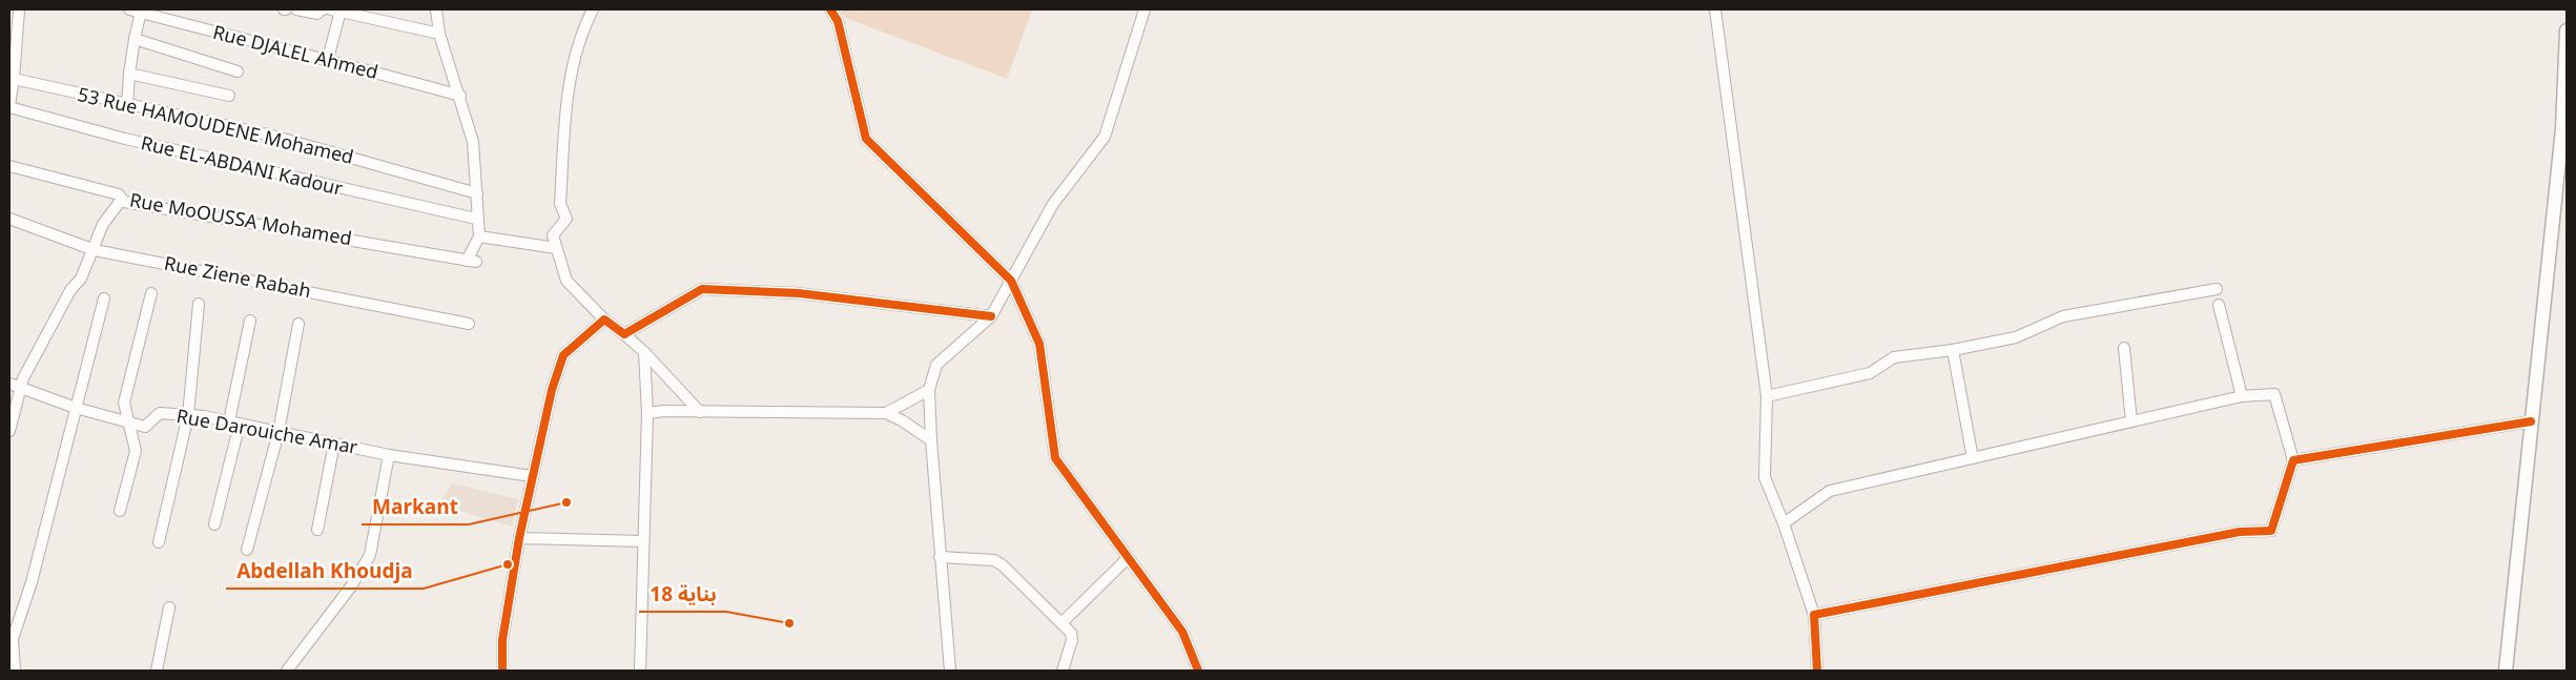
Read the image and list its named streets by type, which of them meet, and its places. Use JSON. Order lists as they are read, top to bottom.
{
  "streets": {
    "street": [
      "Rue DJALEL Ahmed",
      "53 Rue HAMOUDENE Mohamed",
      "Rue EL-ABDANI Kadour",
      "Rue MoOUSSA Mohamed",
      "Rue Ziene Rabah",
      "Rue Darouiche Amar"
    ]
  },
  "places": ["Markant", "Abdellah Khoudja", "بناية 18"]
}
